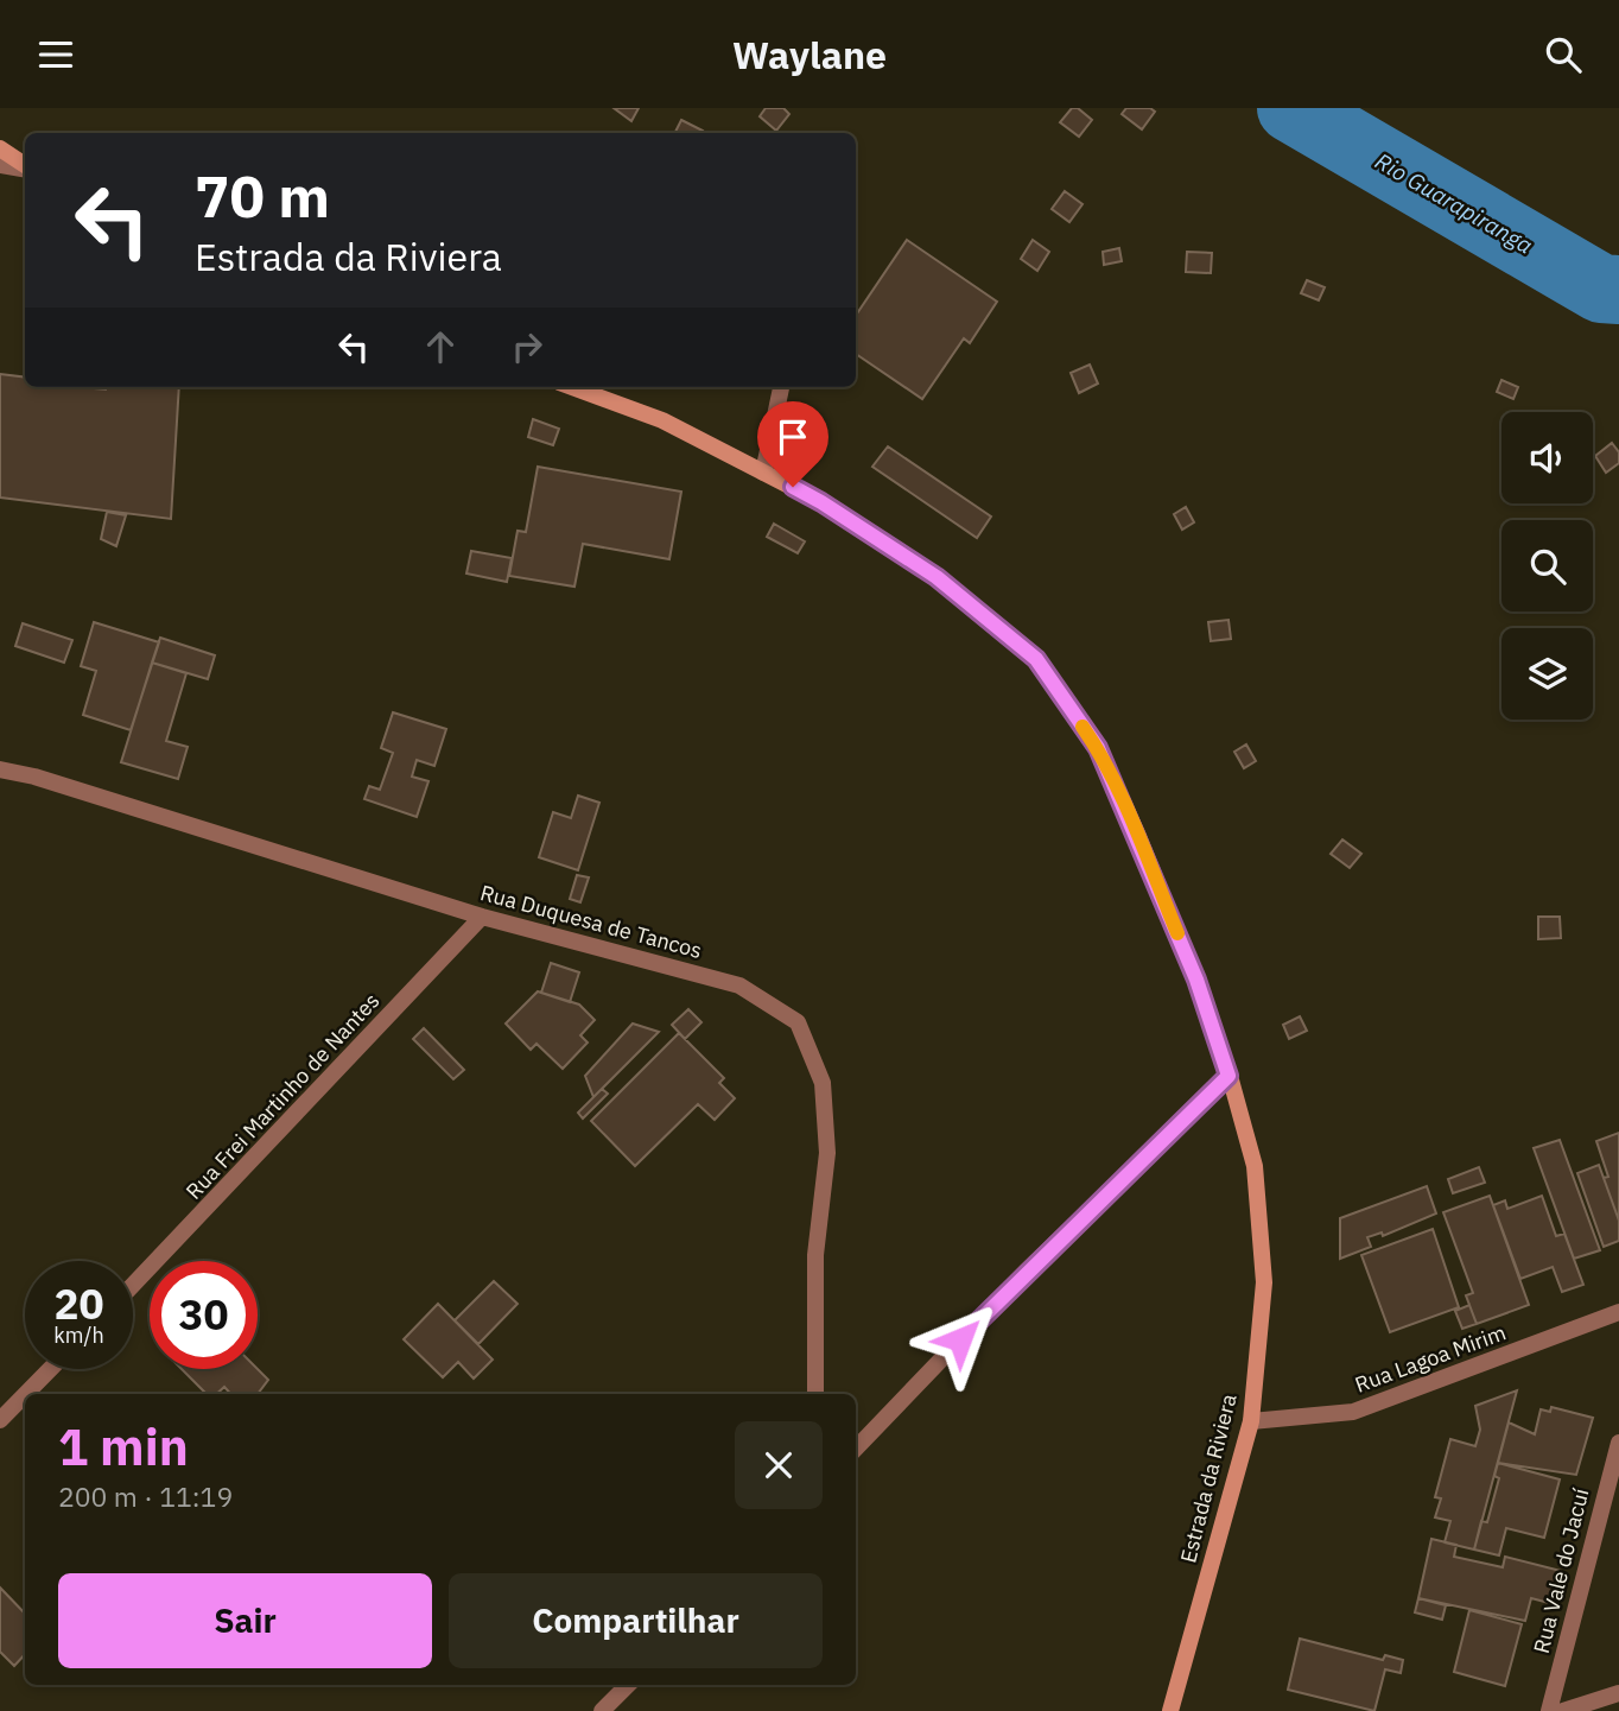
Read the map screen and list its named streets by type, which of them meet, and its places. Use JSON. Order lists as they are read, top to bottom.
{
  "streets": {
    "street": [
      "Rua Duquesa de Tancos",
      "Rua Frei Martinho de Nantes",
      "Rua Lagoa Mirim",
      "Estrada da Riviera",
      "Rua Vale do Jacuí"
    ]
  },
  "crossings": [
    ["Rua Duquesa de Tancos", "Rua Frei Martinho de Nantes"],
    ["Rua Lagoa Mirim", "Estrada da Riviera"]
  ],
  "water": ["Rio Guarapiranga"],
  "page": {
    "header": "Waylane",
    "turn": ["70 m", "Estrada da Riviera"],
    "speed": "20 km/h",
    "limit": "30",
    "heading": ["1 min", "200 m · 11:19"],
    "buttons": ["Sair", "Compartilhar"]
  }
}
